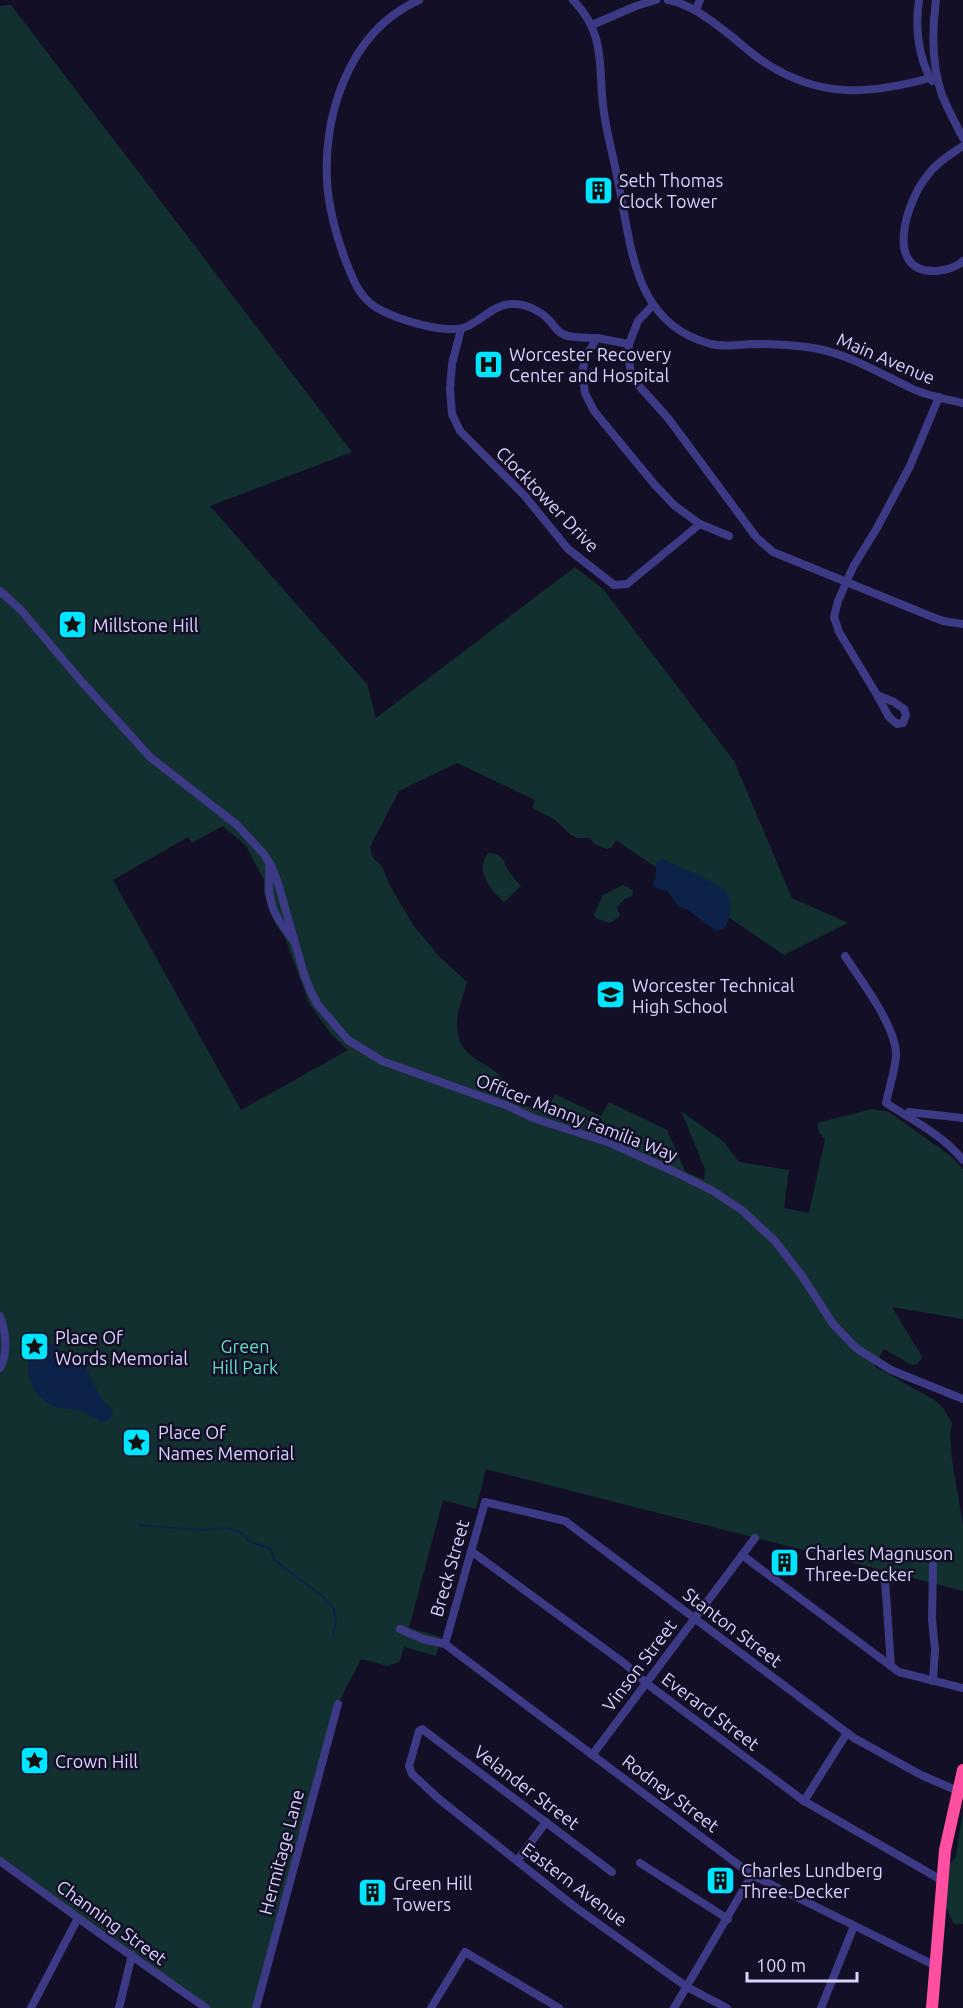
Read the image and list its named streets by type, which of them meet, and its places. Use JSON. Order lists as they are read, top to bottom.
{
  "streets": {
    "street": [
      "Main Avenue",
      "Clocktower Drive",
      "Officer Manny Familia Way",
      "Breck Street",
      "Stanton Street",
      "Vinson Street",
      "Everard Street",
      "Velander Street",
      "Rodney Street",
      "Hermitage Lane",
      "Eastern Avenue",
      "Channing Street"
    ]
  },
  "crossings": [
    ["Breck Street", "Stanton Street"],
    ["Breck Street", "Everard Street"],
    ["Breck Street", "Rodney Street"],
    ["Stanton Street", "Vinson Street"],
    ["Vinson Street", "Everard Street"],
    ["Vinson Street", "Rodney Street"],
    ["Velander Street", "Eastern Avenue"]
  ],
  "parks": ["Green Hill Park"],
  "places": {
    "building": [
      "Seth Thomas Clock Tower",
      "Charles Magnuson Three-Decker",
      "Charles Lundberg Three-Decker",
      "Green Hill Towers"
    ],
    "hospital": ["Worcester Recovery Center and Hospital"],
    "place": [
      "Millstone Hill",
      "Place Of Words Memorial",
      "Place Of Names Memorial",
      "Crown Hill"
    ],
    "school or university": ["Worcester Technical High School"]
  },
  "scale_bar": "100 m"
}
